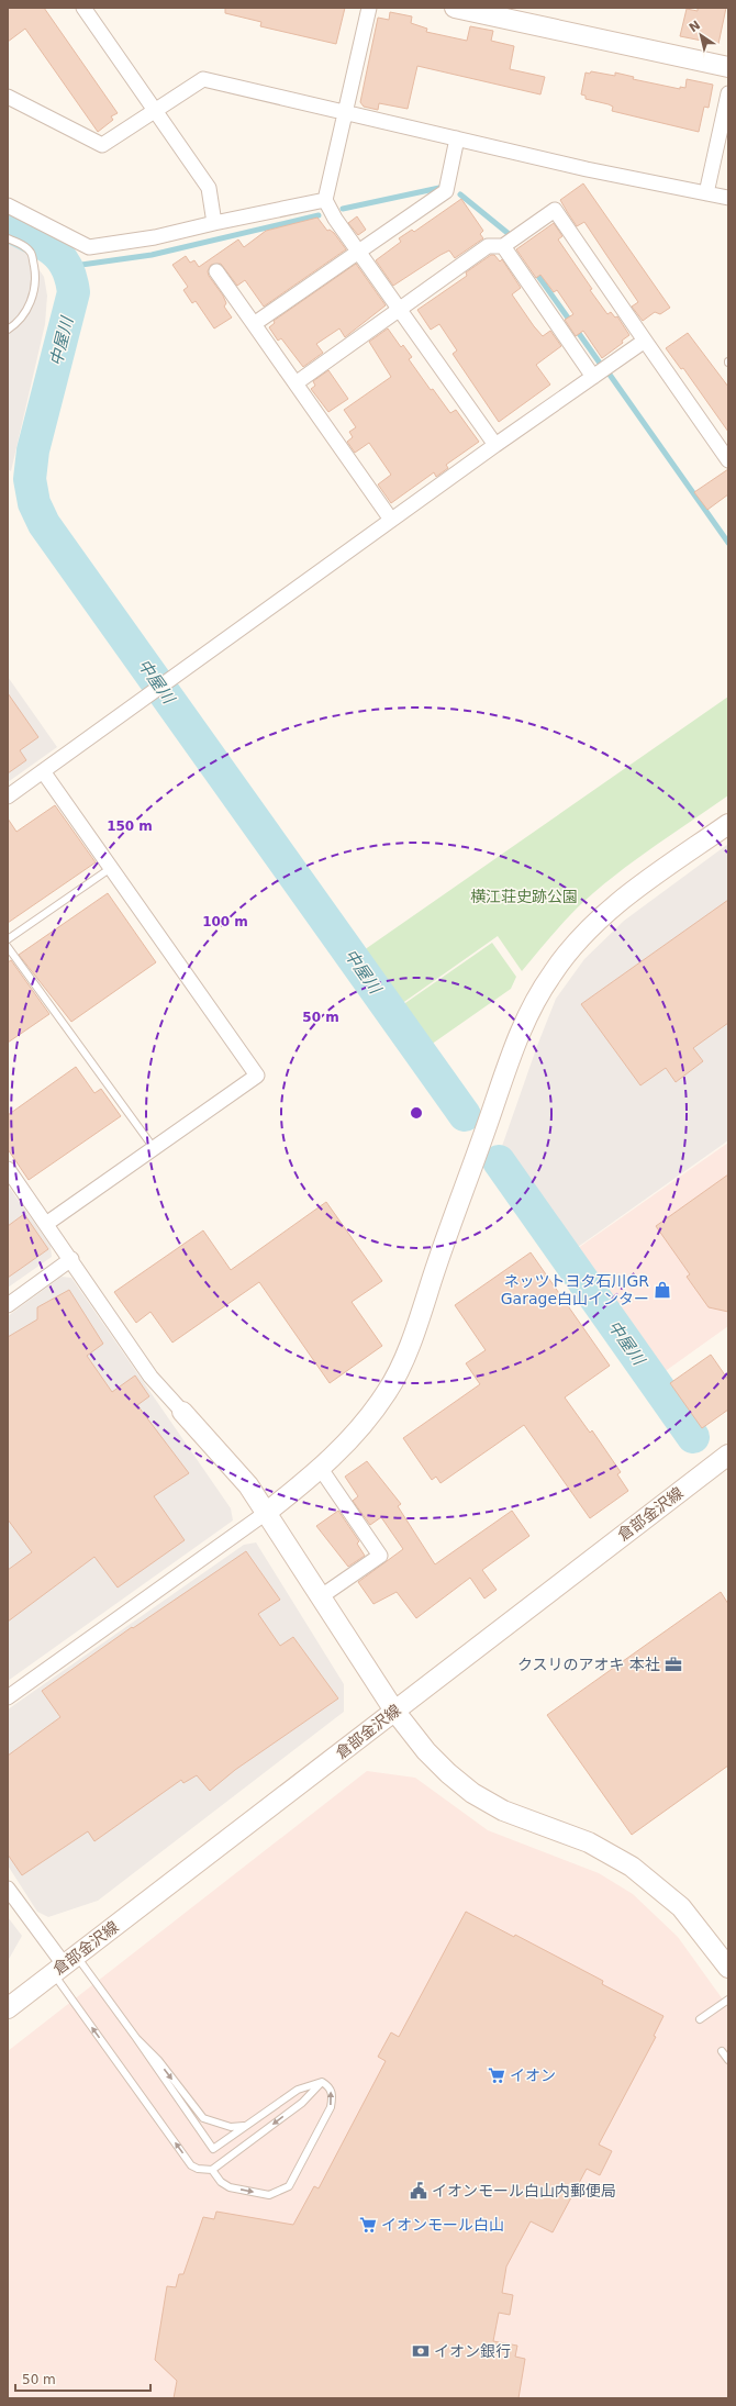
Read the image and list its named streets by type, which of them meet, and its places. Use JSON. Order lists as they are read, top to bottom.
{
  "streets": {
    "street": ["倉部金沢線"]
  },
  "water": ["中屋川"],
  "parks": ["横江荘史跡公園"],
  "places": {
    "shop": ["ネッツトヨタ石川GR Garage白山インター"],
    "office": ["クスリのアオキ 本社"],
    "supermarket": ["イオン", "イオンモール白山"],
    "public building": ["イオンモール白山内郵便局"],
    "bank": ["イオン銀行"]
  },
  "scale_bar": "50 m",
  "north": "top left",
  "rings": ["150 m", "100 m", "50 m"]
}
